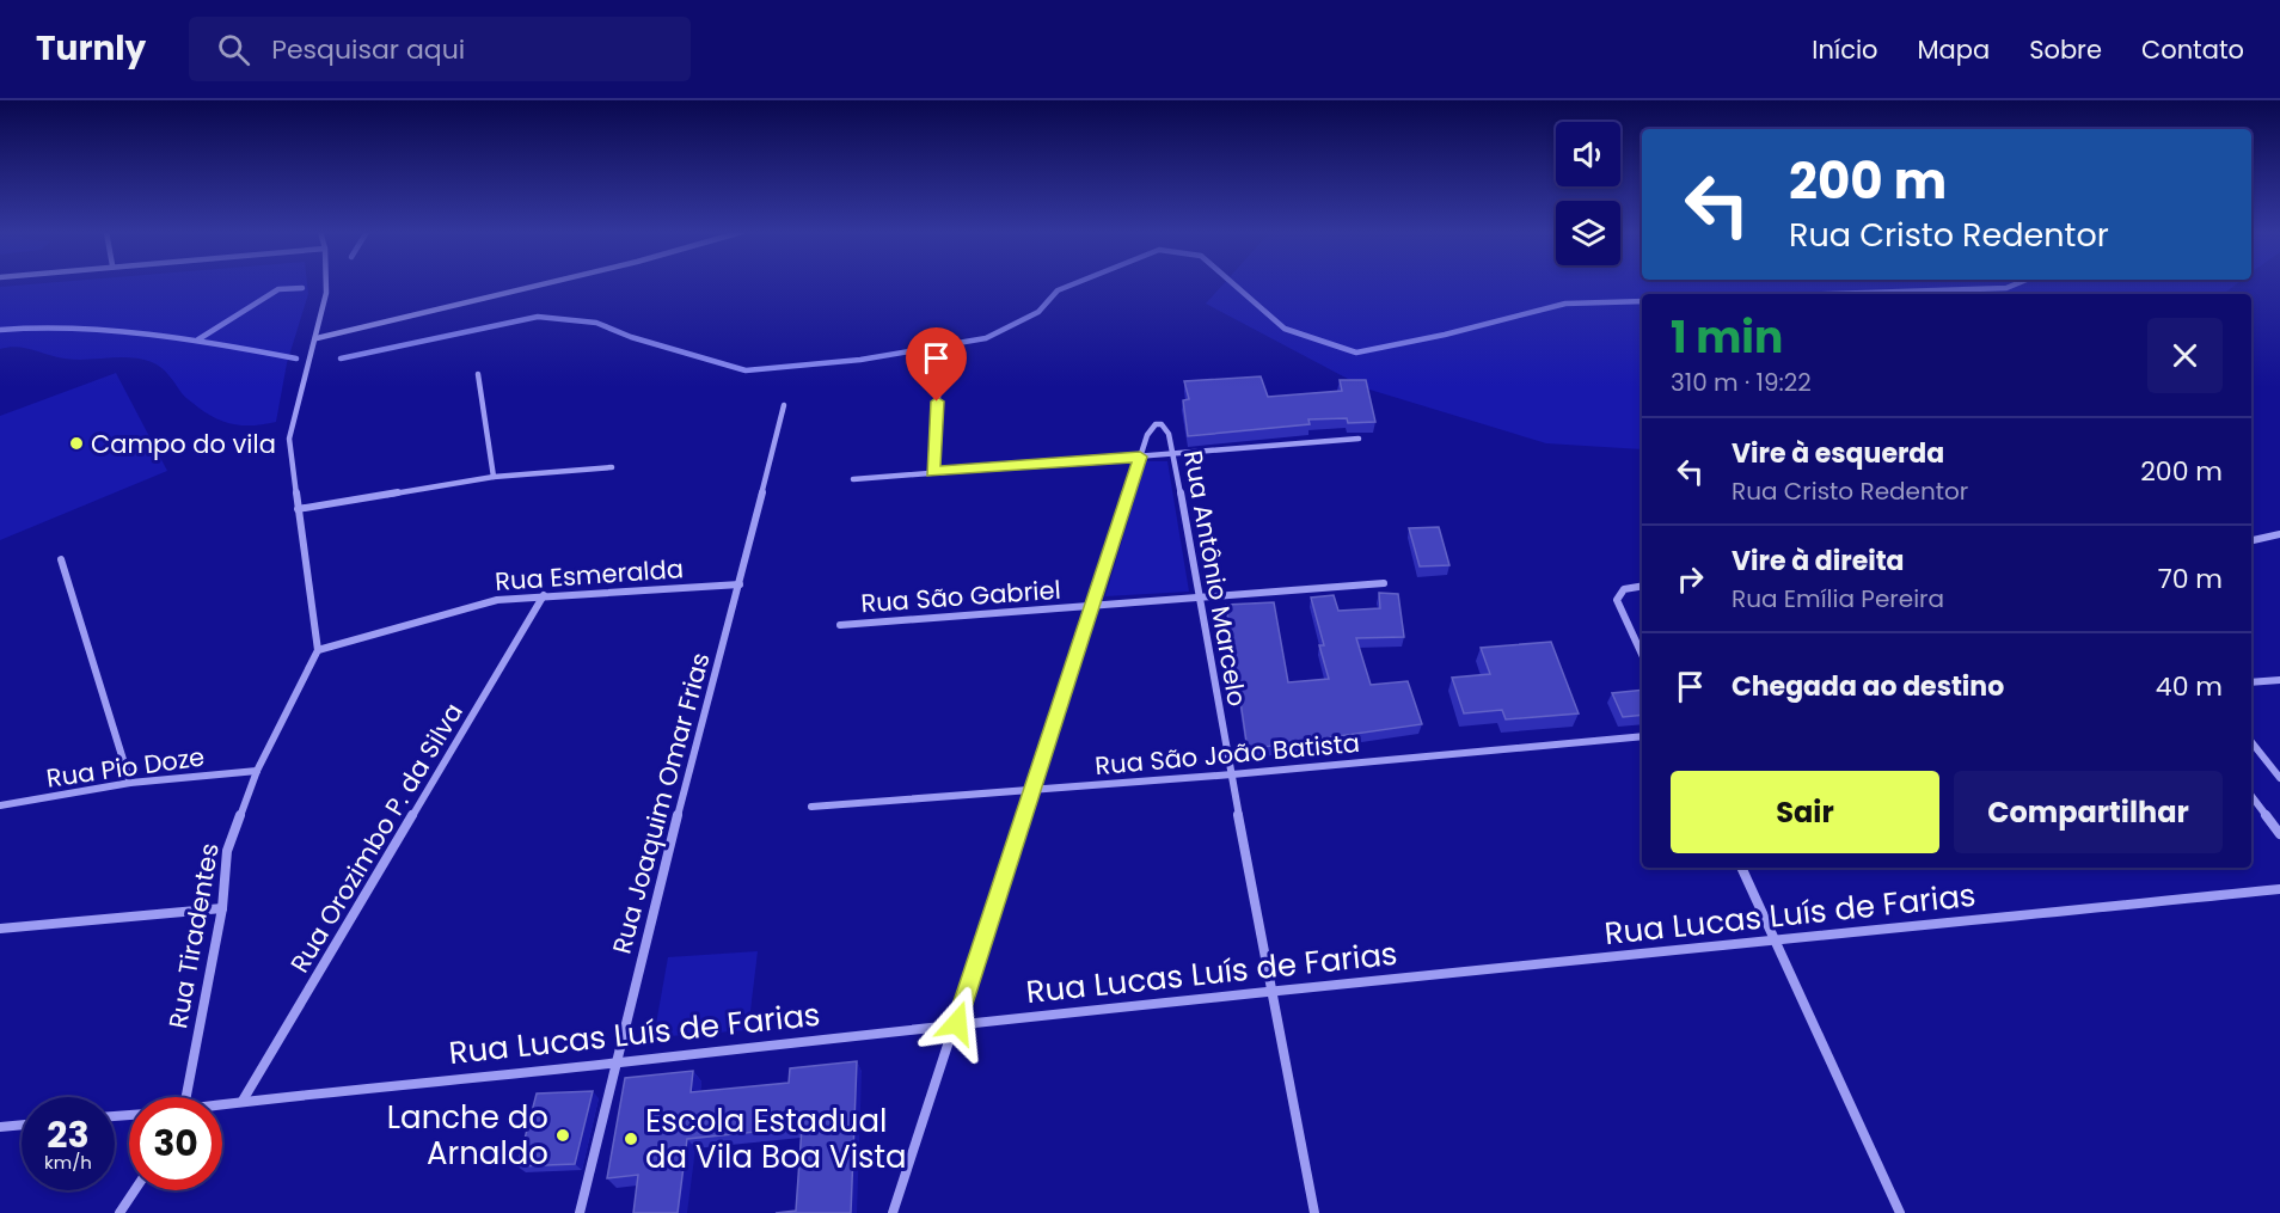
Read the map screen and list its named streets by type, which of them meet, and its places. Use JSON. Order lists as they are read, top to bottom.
{
  "streets": {
    "street": [
      "Rua Esmeralda",
      "Rua Antônio Marcelo",
      "Rua São Gabriel",
      "Rua São João Batista",
      "Rua Pio Doze",
      "Rua Joaquim Omar Frias",
      "Rua Orozimbo P. da Silva",
      "Rua Lucas Luís de Farias",
      "Rua Tiradentes"
    ]
  },
  "crossings": [
    ["Rua Esmeralda", "Rua Joaquim Omar Frias"],
    ["Rua Esmeralda", "Rua Orozimbo P. da Silva"],
    ["Rua Esmeralda", "Rua Tiradentes"],
    ["Rua Antônio Marcelo", "Rua São Gabriel"],
    ["Rua Antônio Marcelo", "Rua São João Batista"],
    ["Rua Antônio Marcelo", "Rua Lucas Luís de Farias"],
    ["Rua Pio Doze", "Rua Tiradentes"],
    ["Rua Joaquim Omar Frias", "Rua Lucas Luís de Farias"],
    ["Rua Orozimbo P. da Silva", "Rua Lucas Luís de Farias"]
  ],
  "places": ["Campo do vila", "Lanche do Arnaldo", "Escola Estadual da Vila Boa Vista"],
  "page": {
    "header": "Turnly",
    "search": "Pesquisar aqui",
    "nav": [
      "Início",
      "Mapa",
      "Sobre",
      "Contato"
    ],
    "turn": ["200 m", "Rua Cristo Redentor"],
    "heading": ["1 min", "310 m · 19:22"],
    "list": [
      {
        "name": "Vire à esquerda",
        "note": "Rua Cristo Redentor",
        "value": "200 m"
      },
      {
        "name": "Vire à direita",
        "note": "Rua Emília Pereira",
        "value": "70 m"
      },
      {
        "name": "Chegada ao destino",
        "value": "40 m"
      }
    ],
    "buttons": ["Sair", "Compartilhar"],
    "speed": "23 km/h",
    "limit": "30"
  }
}
